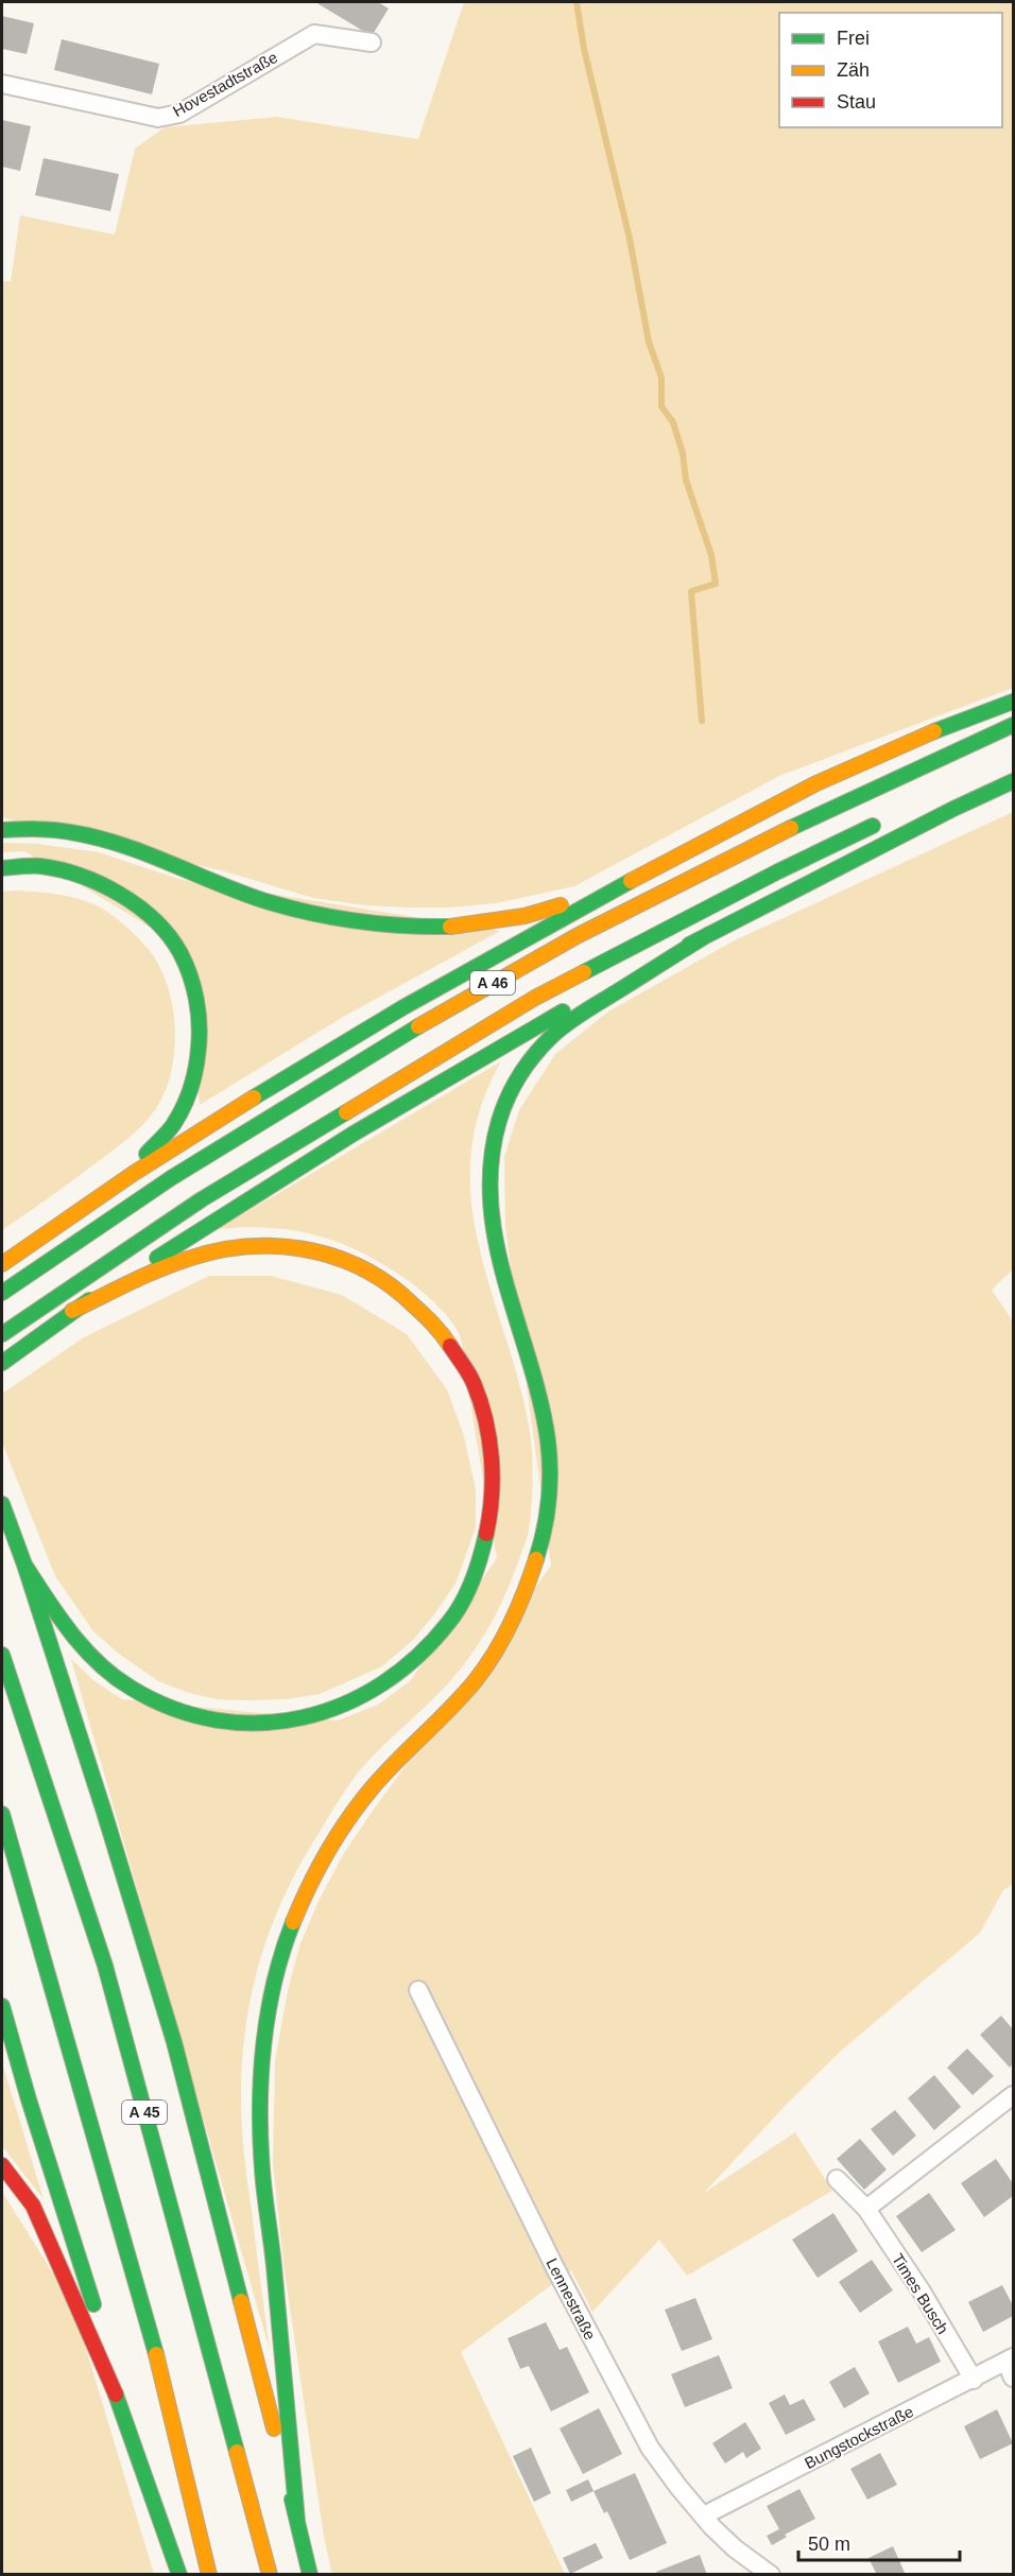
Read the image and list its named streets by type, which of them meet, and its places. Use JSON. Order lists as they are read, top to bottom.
{
  "streets": {
    "highway": ["A 46", "A 45"],
    "street": [
      "Hovestadtstraße",
      "Times Busch",
      "Lennestraße",
      "Bungstockstraße"
    ]
  },
  "crossings": [
    ["Times Busch", "Bungstockstraße"],
    ["Lennestraße", "Bungstockstraße"]
  ],
  "legend": ["Frei", "Zäh", "Stau"],
  "scale_bar": "50 m"
}
